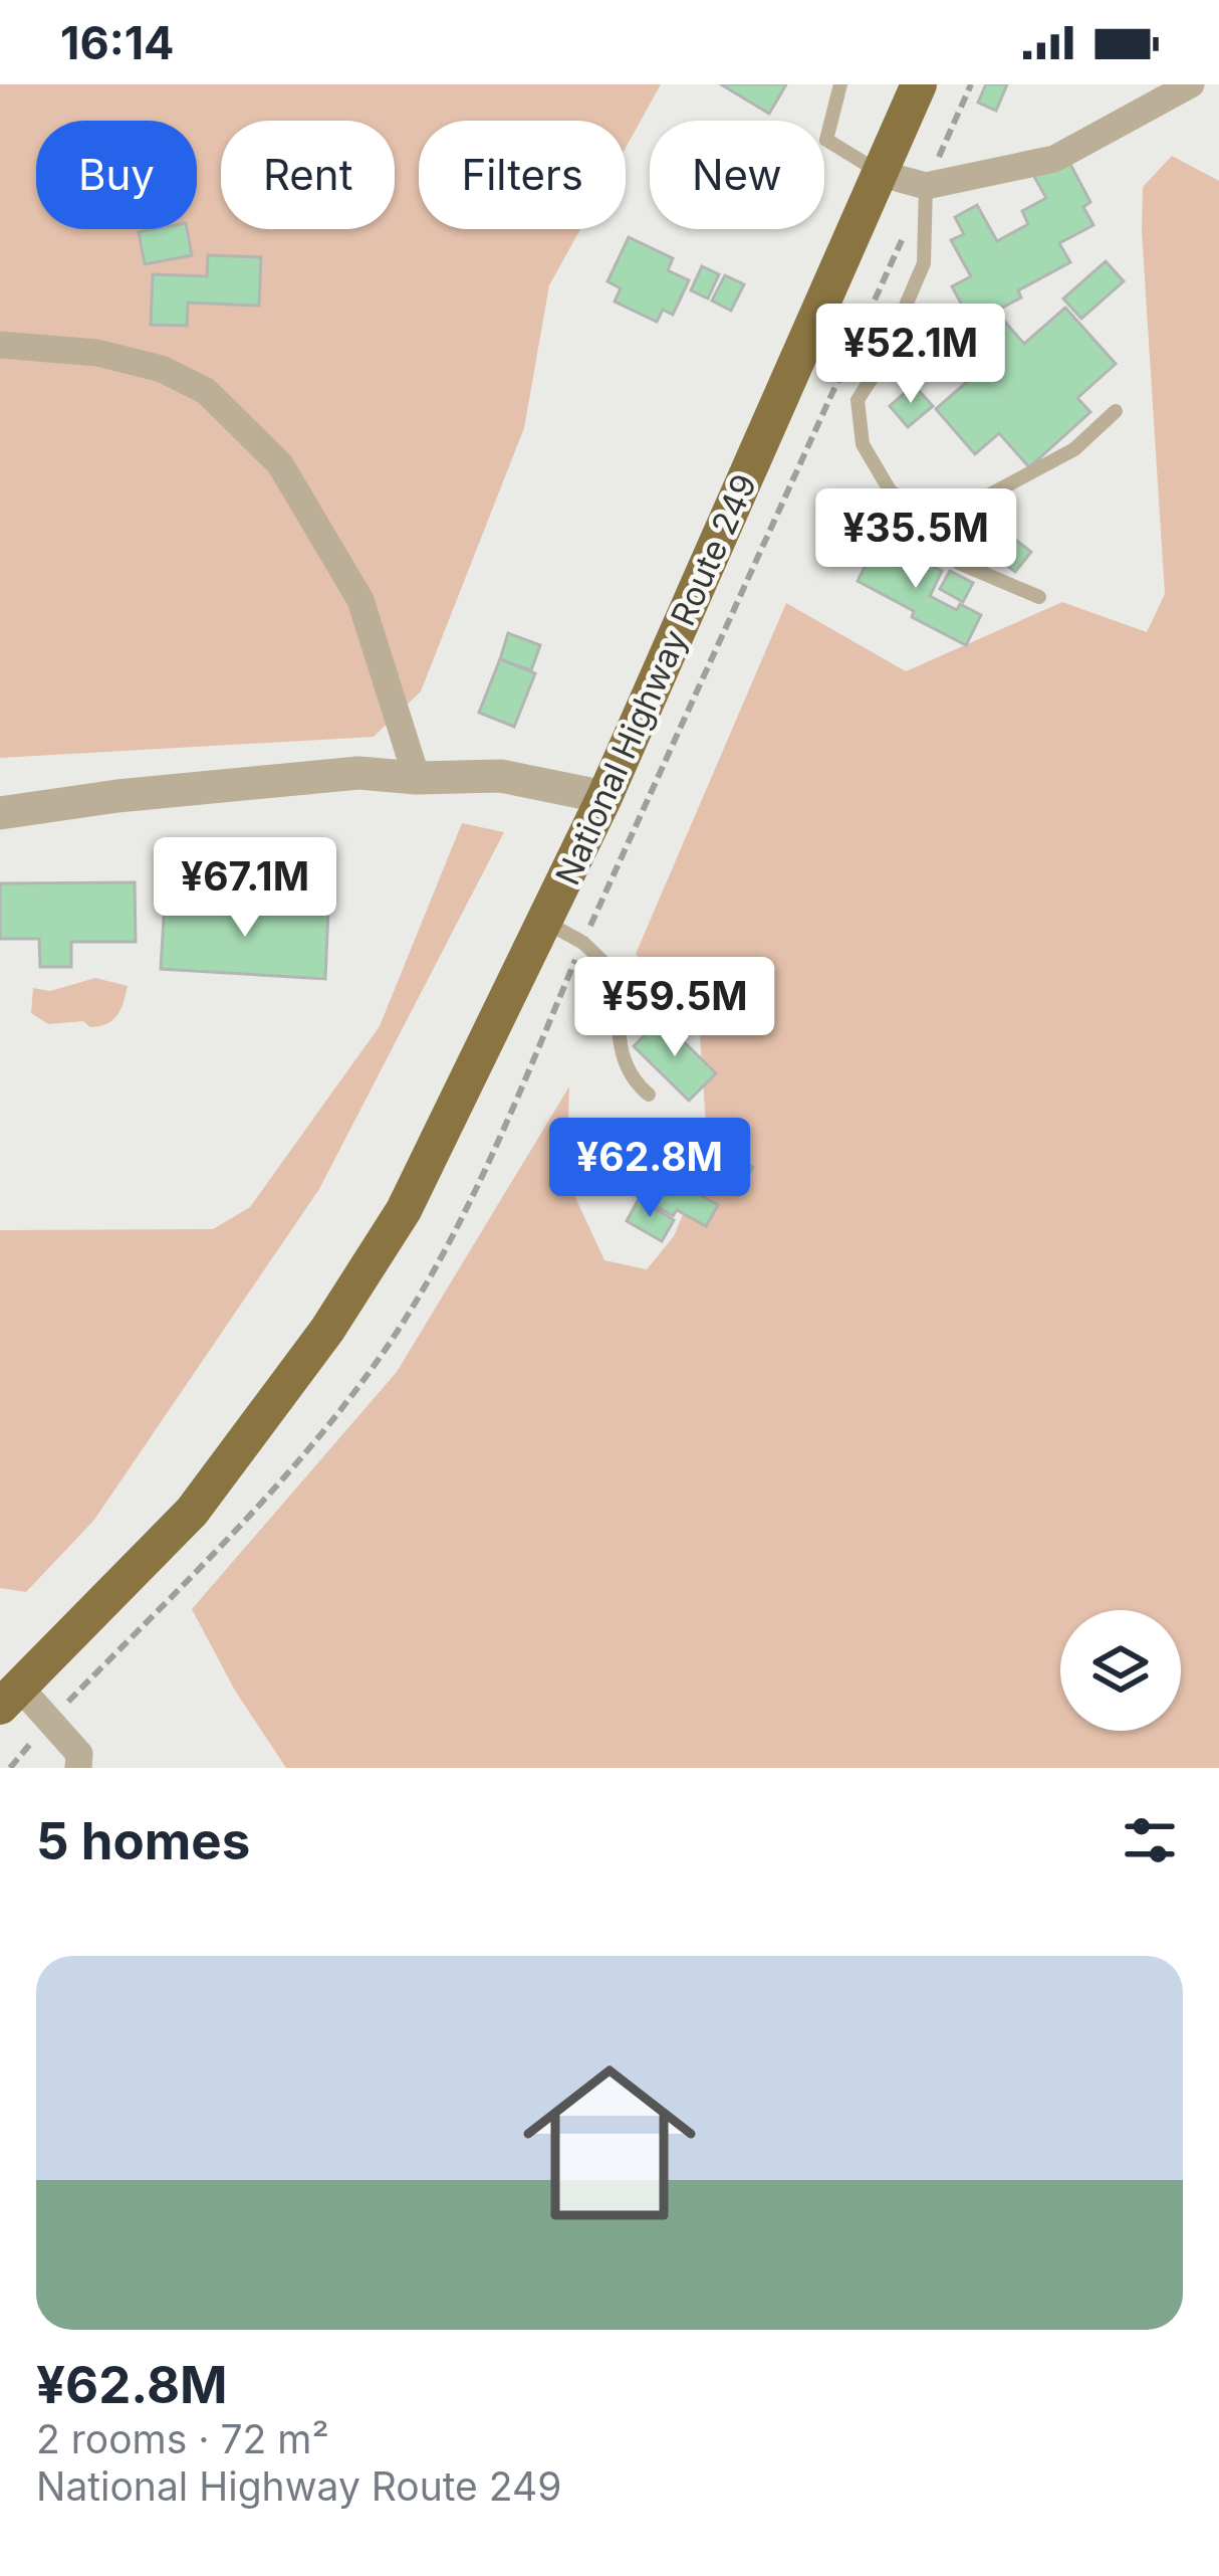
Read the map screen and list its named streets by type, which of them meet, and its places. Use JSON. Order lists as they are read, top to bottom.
{
  "streets": {
    "highway": ["National Highway Route 249"]
  },
  "page": {
    "status": "16:14",
    "chip": [
      "Buy",
      "Rent",
      "Filters",
      "New"
    ],
    "price": [
      "¥52.1M",
      "¥35.5M",
      "¥67.1M",
      "¥59.5M",
      "¥62.8M"
    ],
    "heading": "5 homes",
    "list": [
      {
        "name": "¥62.8M",
        "note": "2 rooms · 72 m² · National Highway Route 249"
      }
    ]
  }
}
